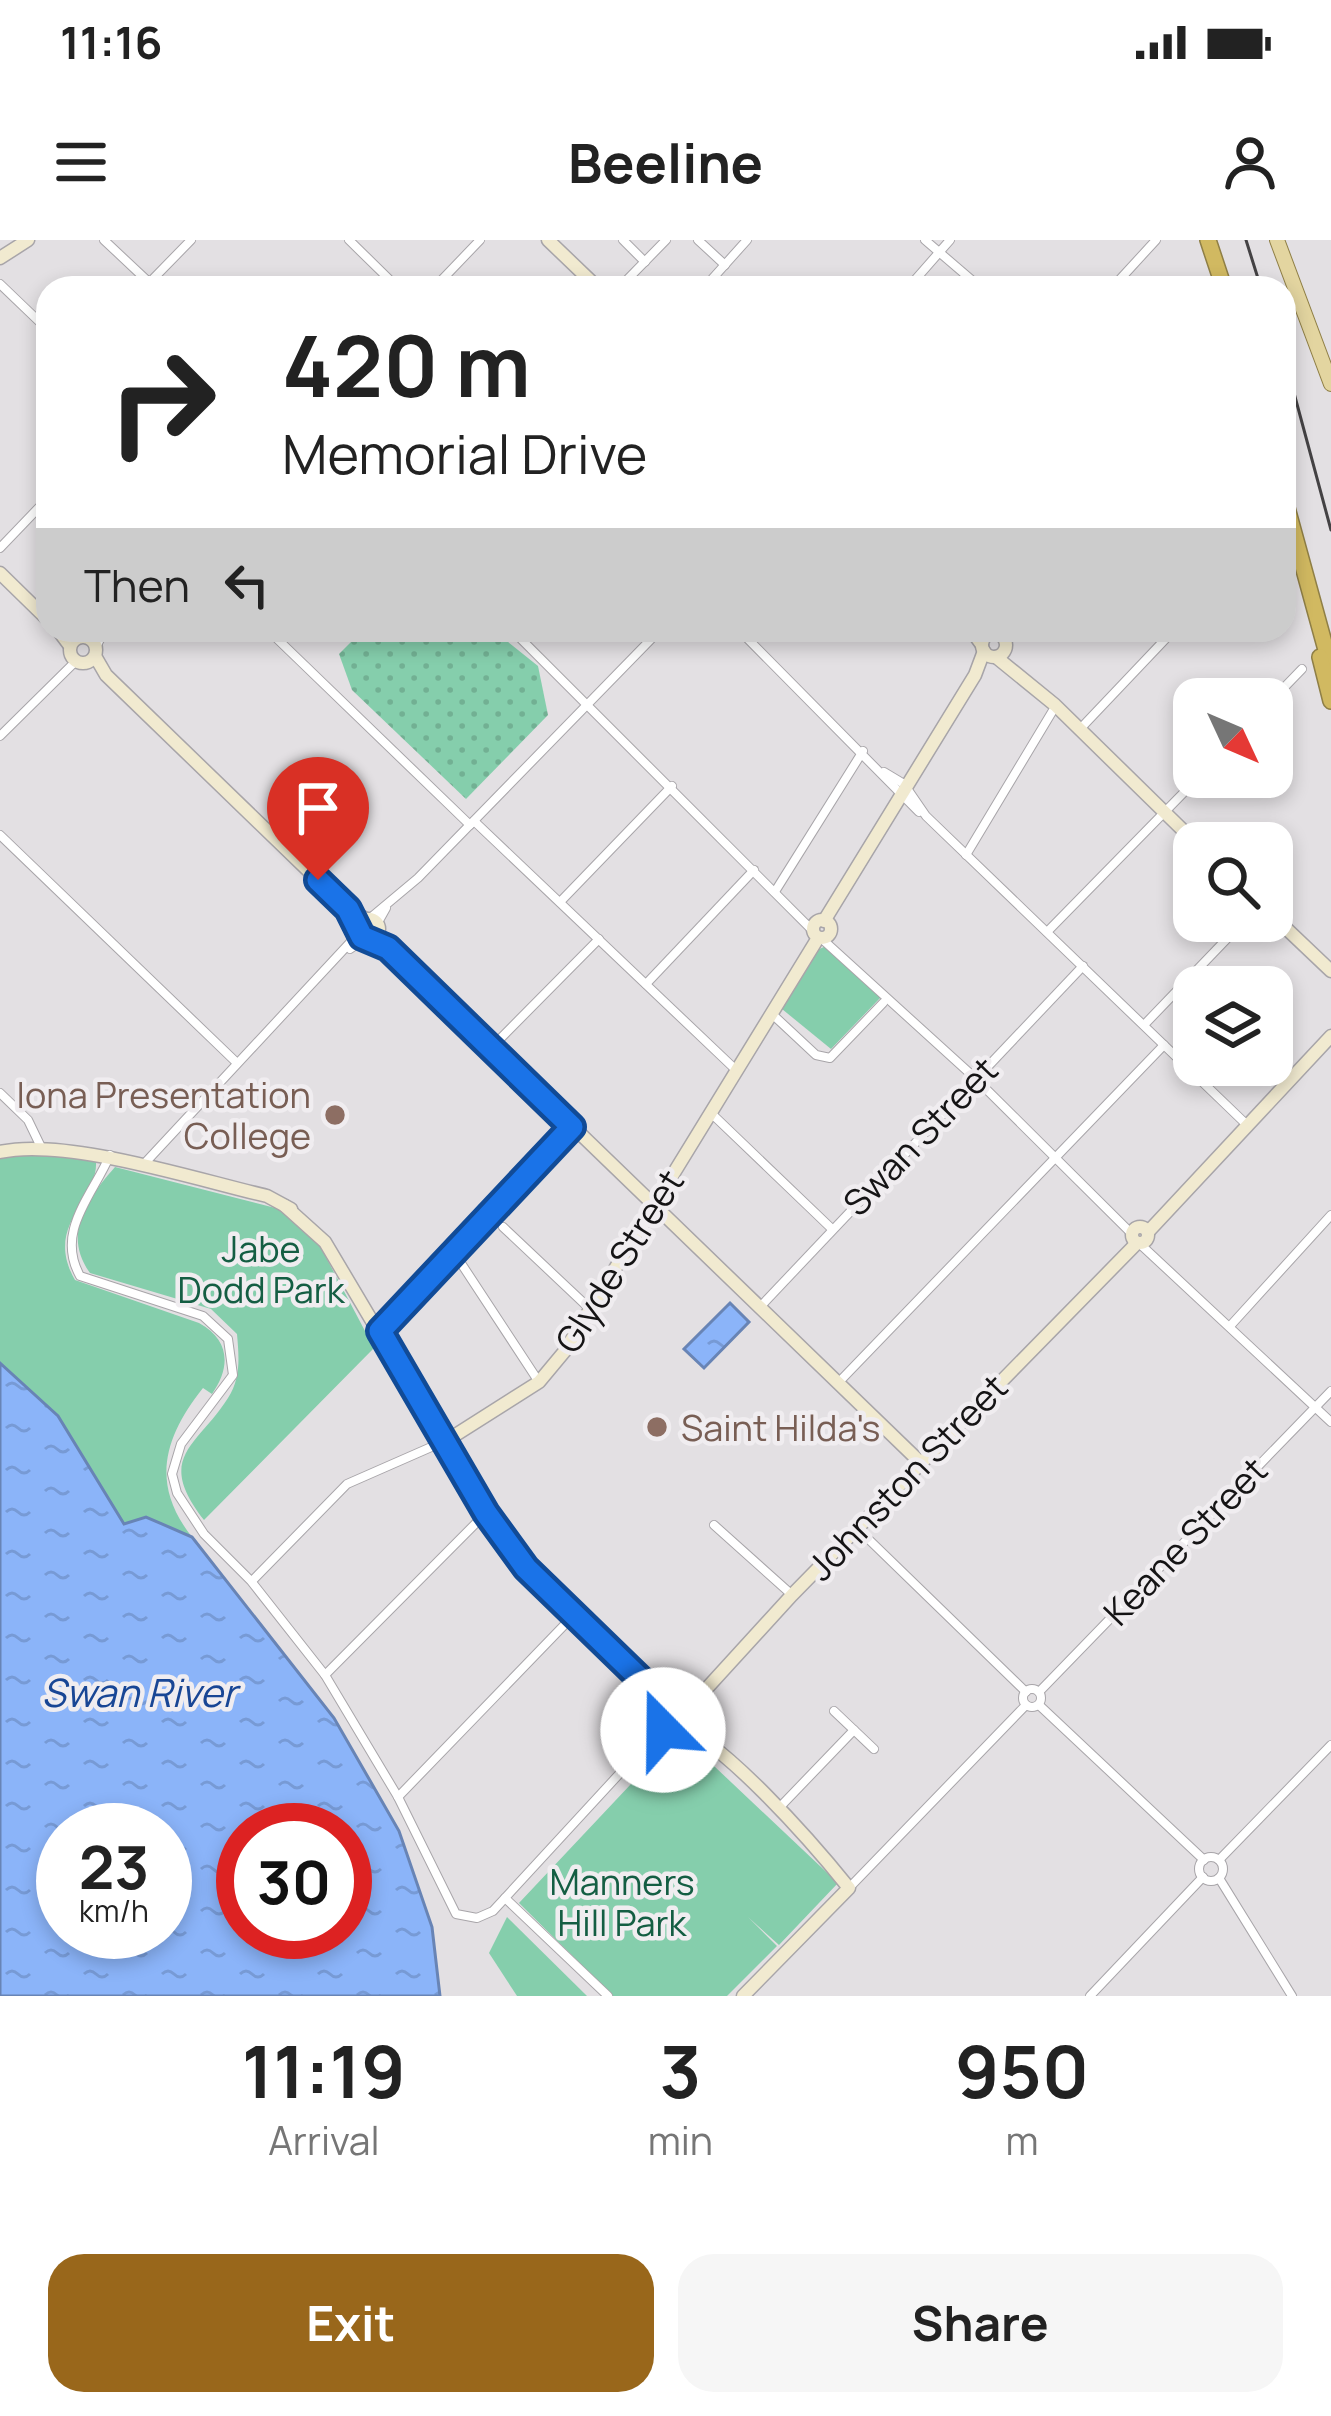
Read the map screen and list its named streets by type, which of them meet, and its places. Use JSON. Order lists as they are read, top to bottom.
{
  "streets": {
    "street": [
      "Swan Street",
      "Glyde Street",
      "Johnston Street",
      "Keane Street"
    ]
  },
  "water": ["Swan River"],
  "parks": ["Jabe Dodd Park", "Manners Hill Park"],
  "places": ["Iona Presentation College", "Saint Hilda's"],
  "north": "bottom right",
  "page": {
    "status": "11:16",
    "header": "Beeline",
    "turn": ["420 m", "Memorial Drive"],
    "then": "Then",
    "speed": "23 km/h",
    "limit": "30",
    "eta": [
      "11:19",
      "Arrival",
      "3",
      "min",
      "950",
      "m"
    ],
    "buttons": ["Exit", "Share"]
  }
}
